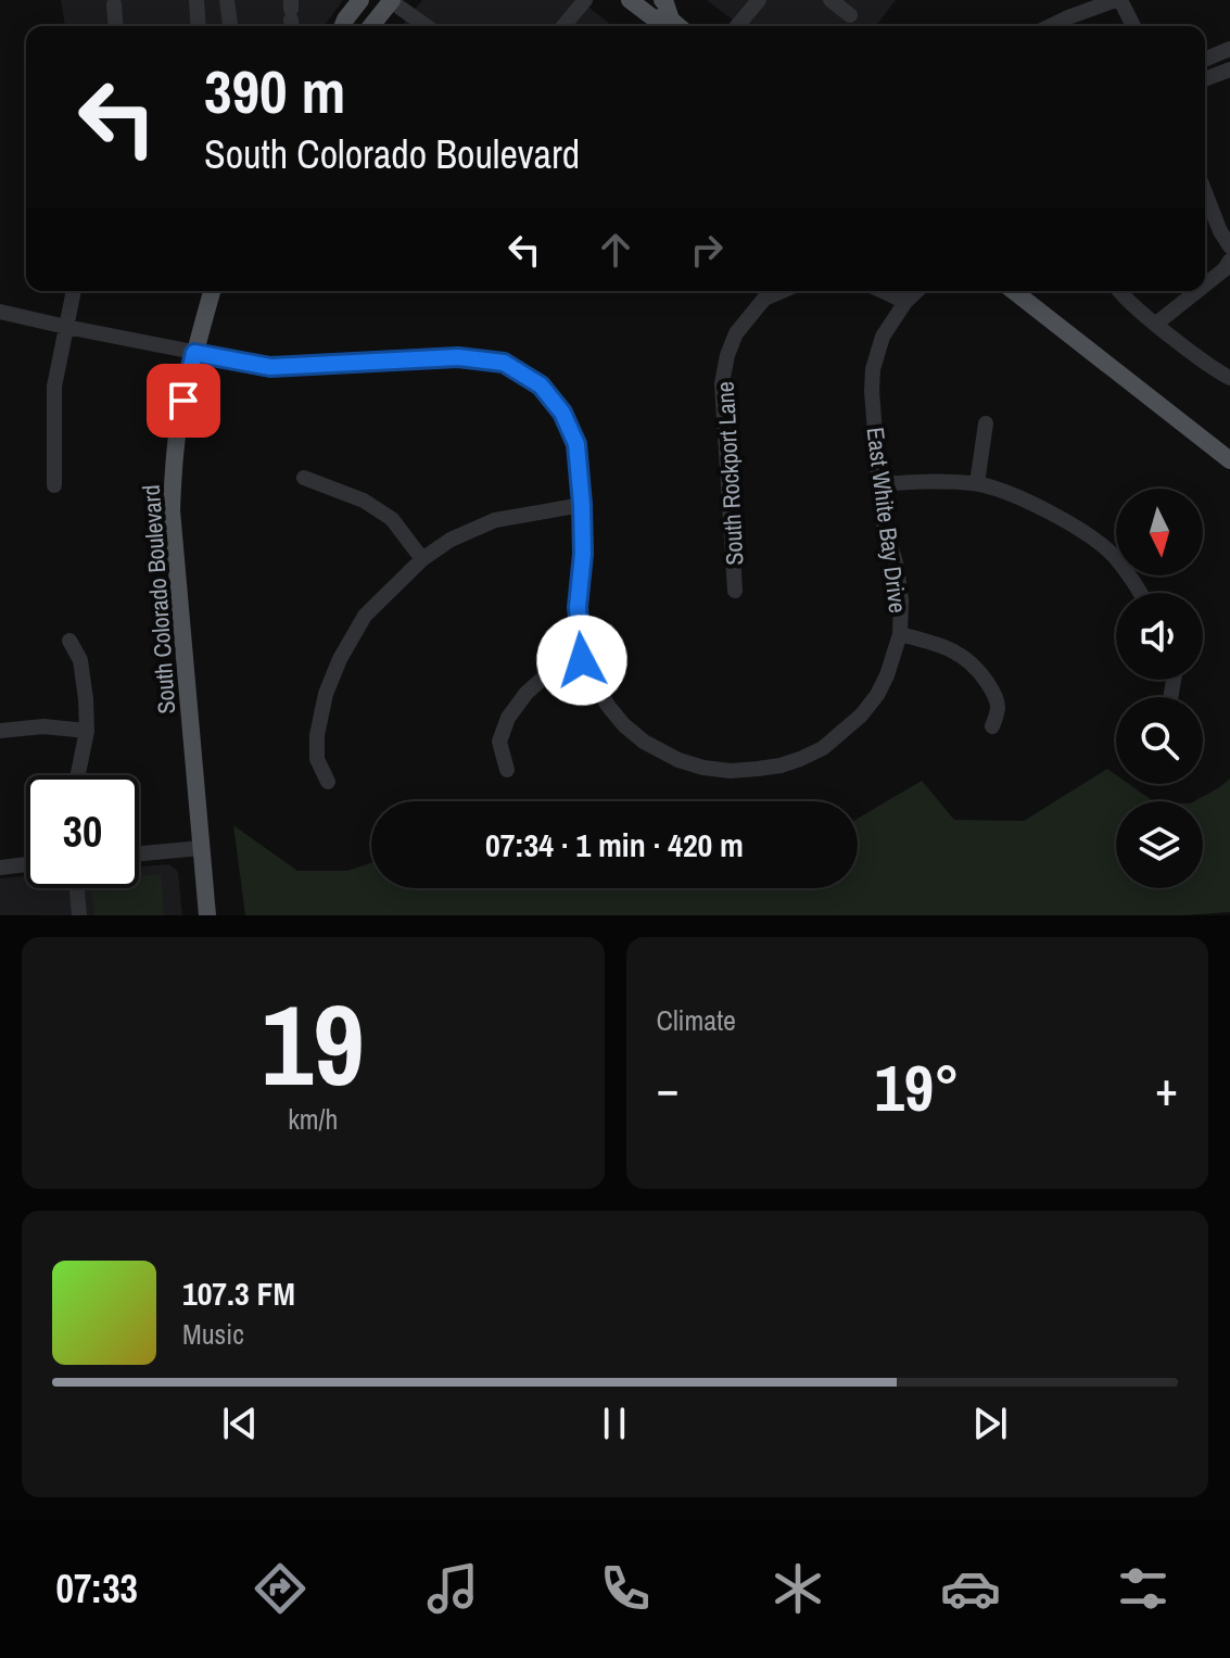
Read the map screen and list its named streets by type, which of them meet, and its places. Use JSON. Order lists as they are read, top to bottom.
{
  "streets": {
    "main road": ["South Colorado Boulevard"],
    "street": ["South Rockport Lane", "East White Bay Drive"]
  },
  "crossings": [
    ["East White Bay Drive", "South Colorado Boulevard"]
  ],
  "north": "bottom",
  "page": {
    "turn": ["390 m", "South Colorado Boulevard"],
    "limit": "30",
    "trip": "07:34 · 1 min · 420 m",
    "tile": [
      ["19", "km/h"],
      "Climate"
    ],
    "heat": ["−", "19°", "+"],
    "song": ["107.3 FM", "Music"],
    "tabs": "07:33"
  }
}
